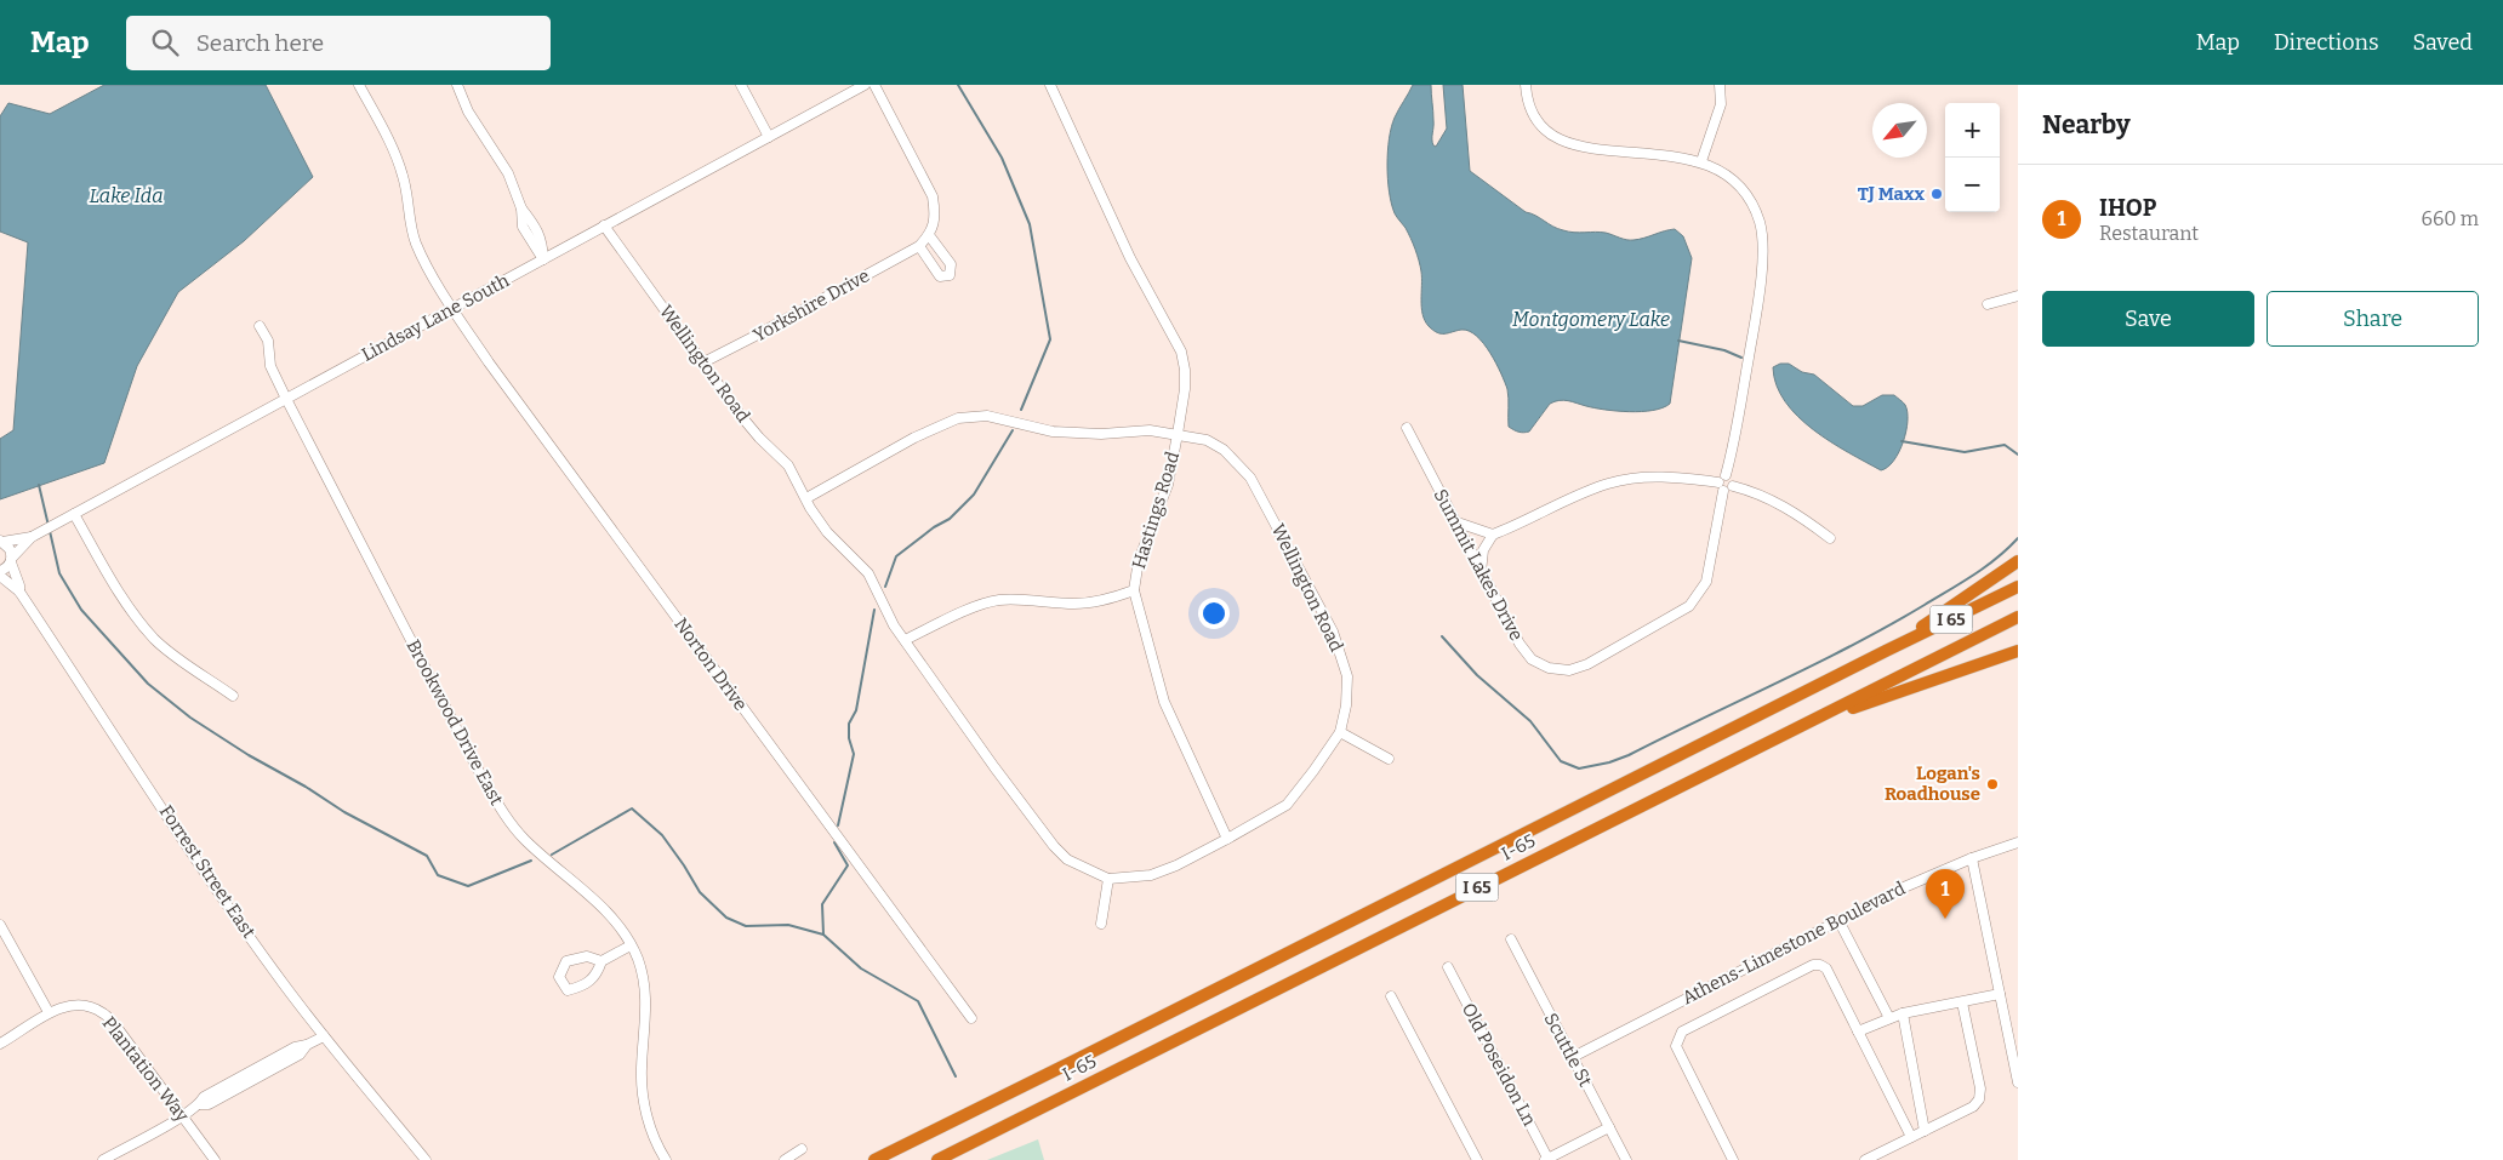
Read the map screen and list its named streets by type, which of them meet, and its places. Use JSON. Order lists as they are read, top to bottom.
{
  "streets": {
    "highway": ["I 65", "I-65"],
    "street": [
      "Yorkshire Drive",
      "Lindsay Lane South",
      "Wellington Road",
      "Hastings Road",
      "Summit Lakes Drive",
      "Norton Drive",
      "Brookwood Drive East",
      "Forrest Street East",
      "Athens-Limestone Boulevard",
      "Scuttle St",
      "Old Poseidon Ln",
      "Plantation Way"
    ]
  },
  "crossings": [
    ["Yorkshire Drive", "Wellington Road"],
    ["Lindsay Lane South", "Wellington Road"],
    ["Lindsay Lane South", "Norton Drive"],
    ["Lindsay Lane South", "Brookwood Drive East"],
    ["Lindsay Lane South", "Forrest Street East"],
    ["Wellington Road", "Hastings Road"],
    ["Athens-Limestone Boulevard", "Scuttle St"]
  ],
  "water": ["Lake Ida", "Montgomery Lake"],
  "places": ["TJ Maxx", "Logan's Roadhouse"],
  "north": "bottom left",
  "page": {
    "header": "Map",
    "search": "Search here",
    "nav": ["Map", "Directions", "Saved"],
    "heading": "Nearby",
    "map_buttons": ["+", "−"],
    "list": [
      {
        "mark": "1",
        "name": "IHOP",
        "note": "Restaurant",
        "value": "660 m"
      }
    ],
    "buttons": ["Save", "Share"],
    "pins": "1"
  }
}
